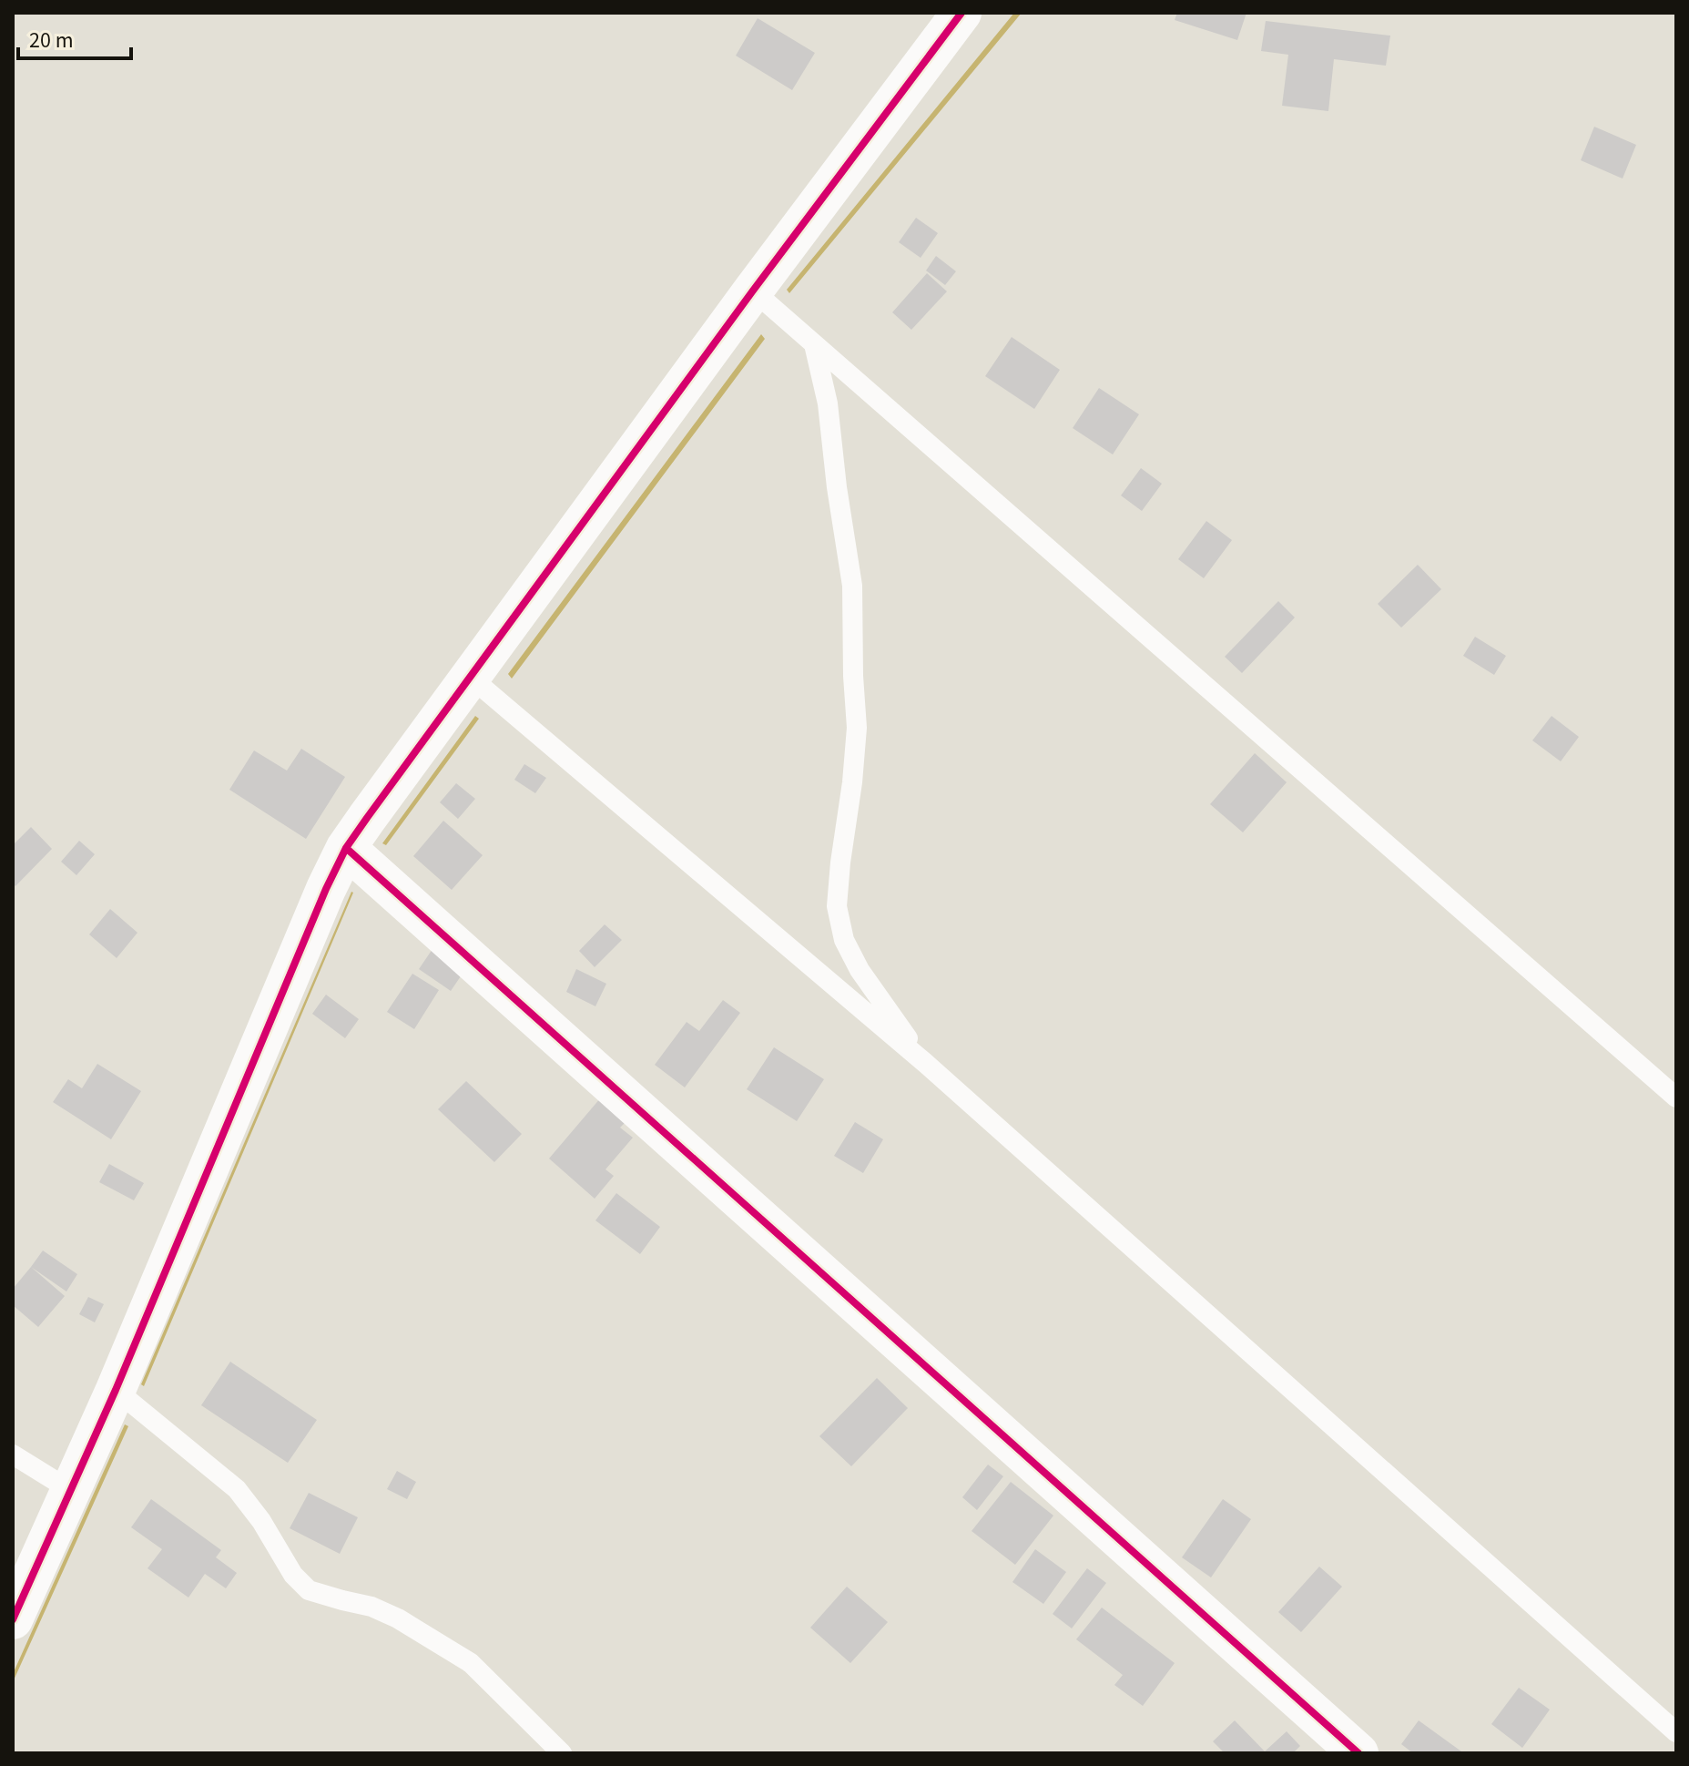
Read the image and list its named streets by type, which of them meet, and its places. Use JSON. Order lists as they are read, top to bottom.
{
  "scale_bar": "20 m"
}
